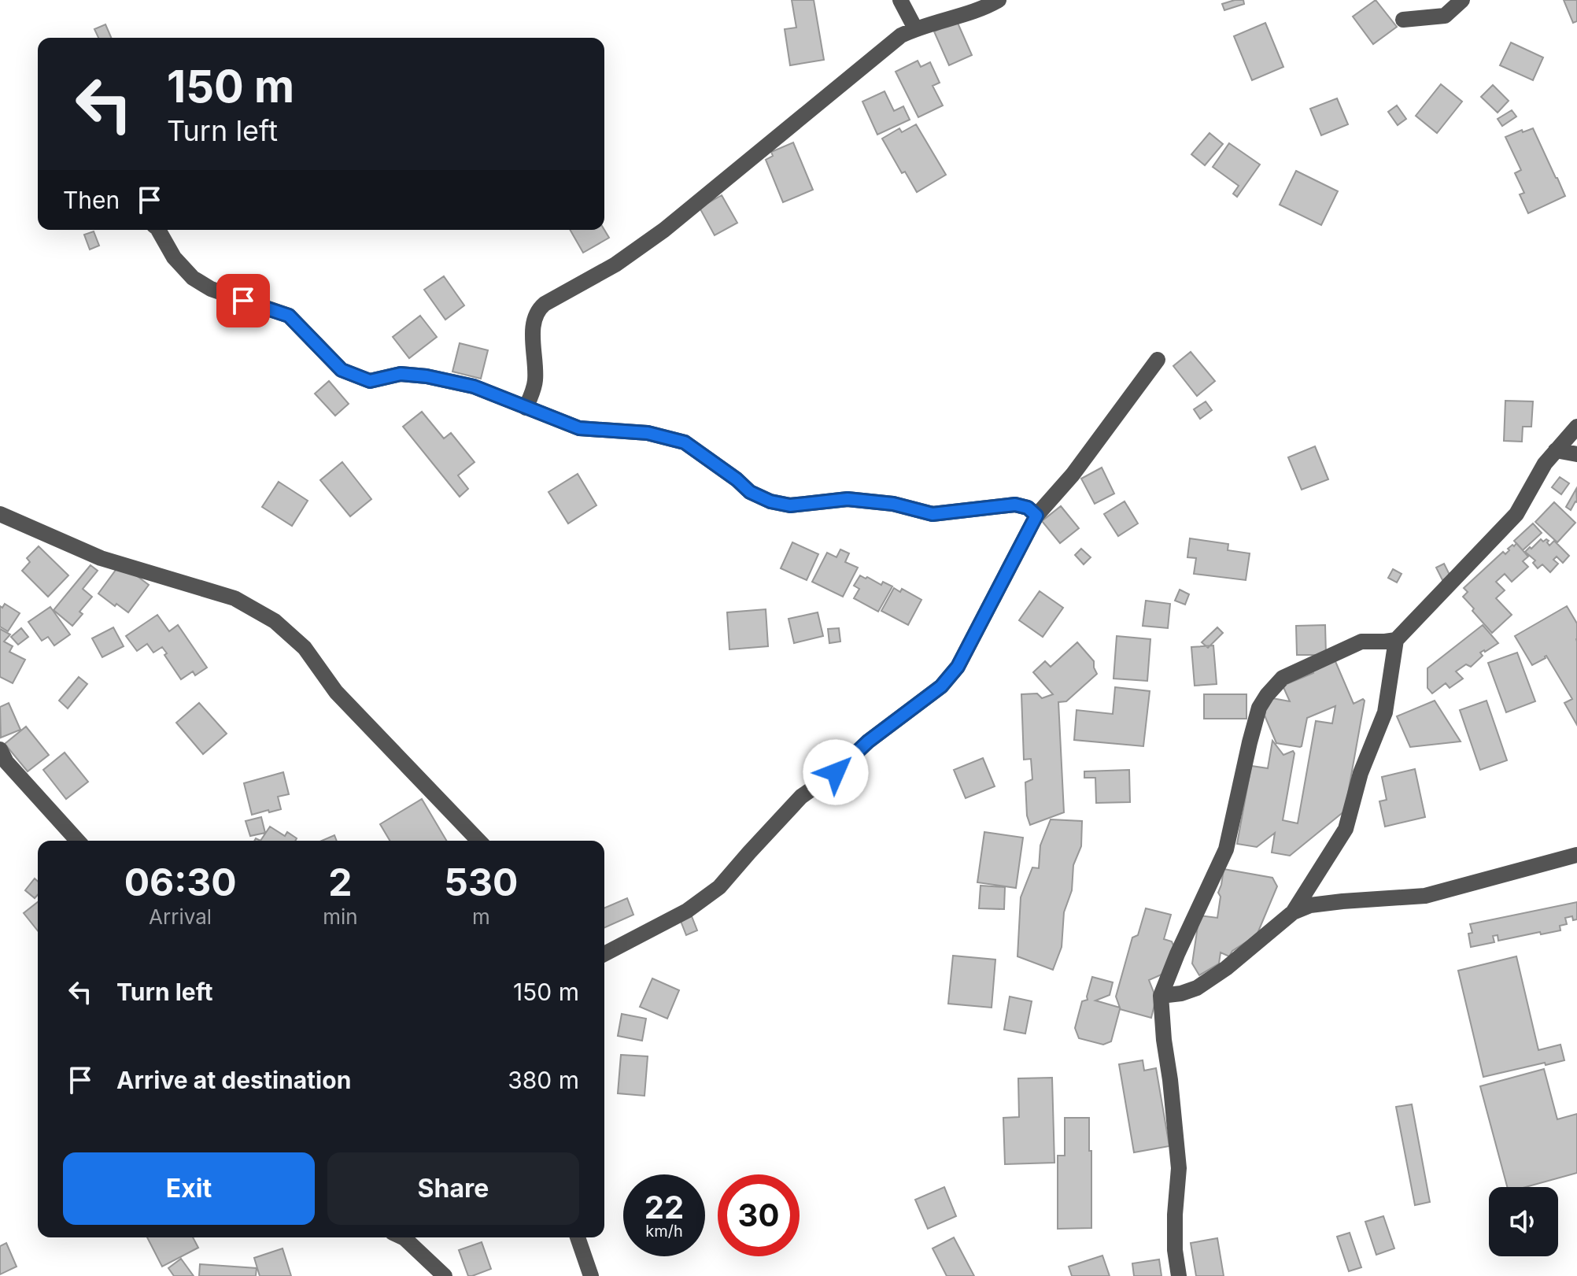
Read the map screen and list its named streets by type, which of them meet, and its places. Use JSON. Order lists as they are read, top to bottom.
{
  "page": {
    "turn": ["150 m", "Turn left"],
    "then": "Then",
    "eta": [
      "06:30",
      "Arrival",
      "2",
      "min",
      "530",
      "m"
    ],
    "list": [
      {
        "name": "Turn left",
        "value": "150 m"
      },
      {
        "name": "Arrive at destination",
        "value": "380 m"
      }
    ],
    "buttons": ["Exit", "Share"],
    "speed": "22 km/h",
    "limit": "30"
  }
}
